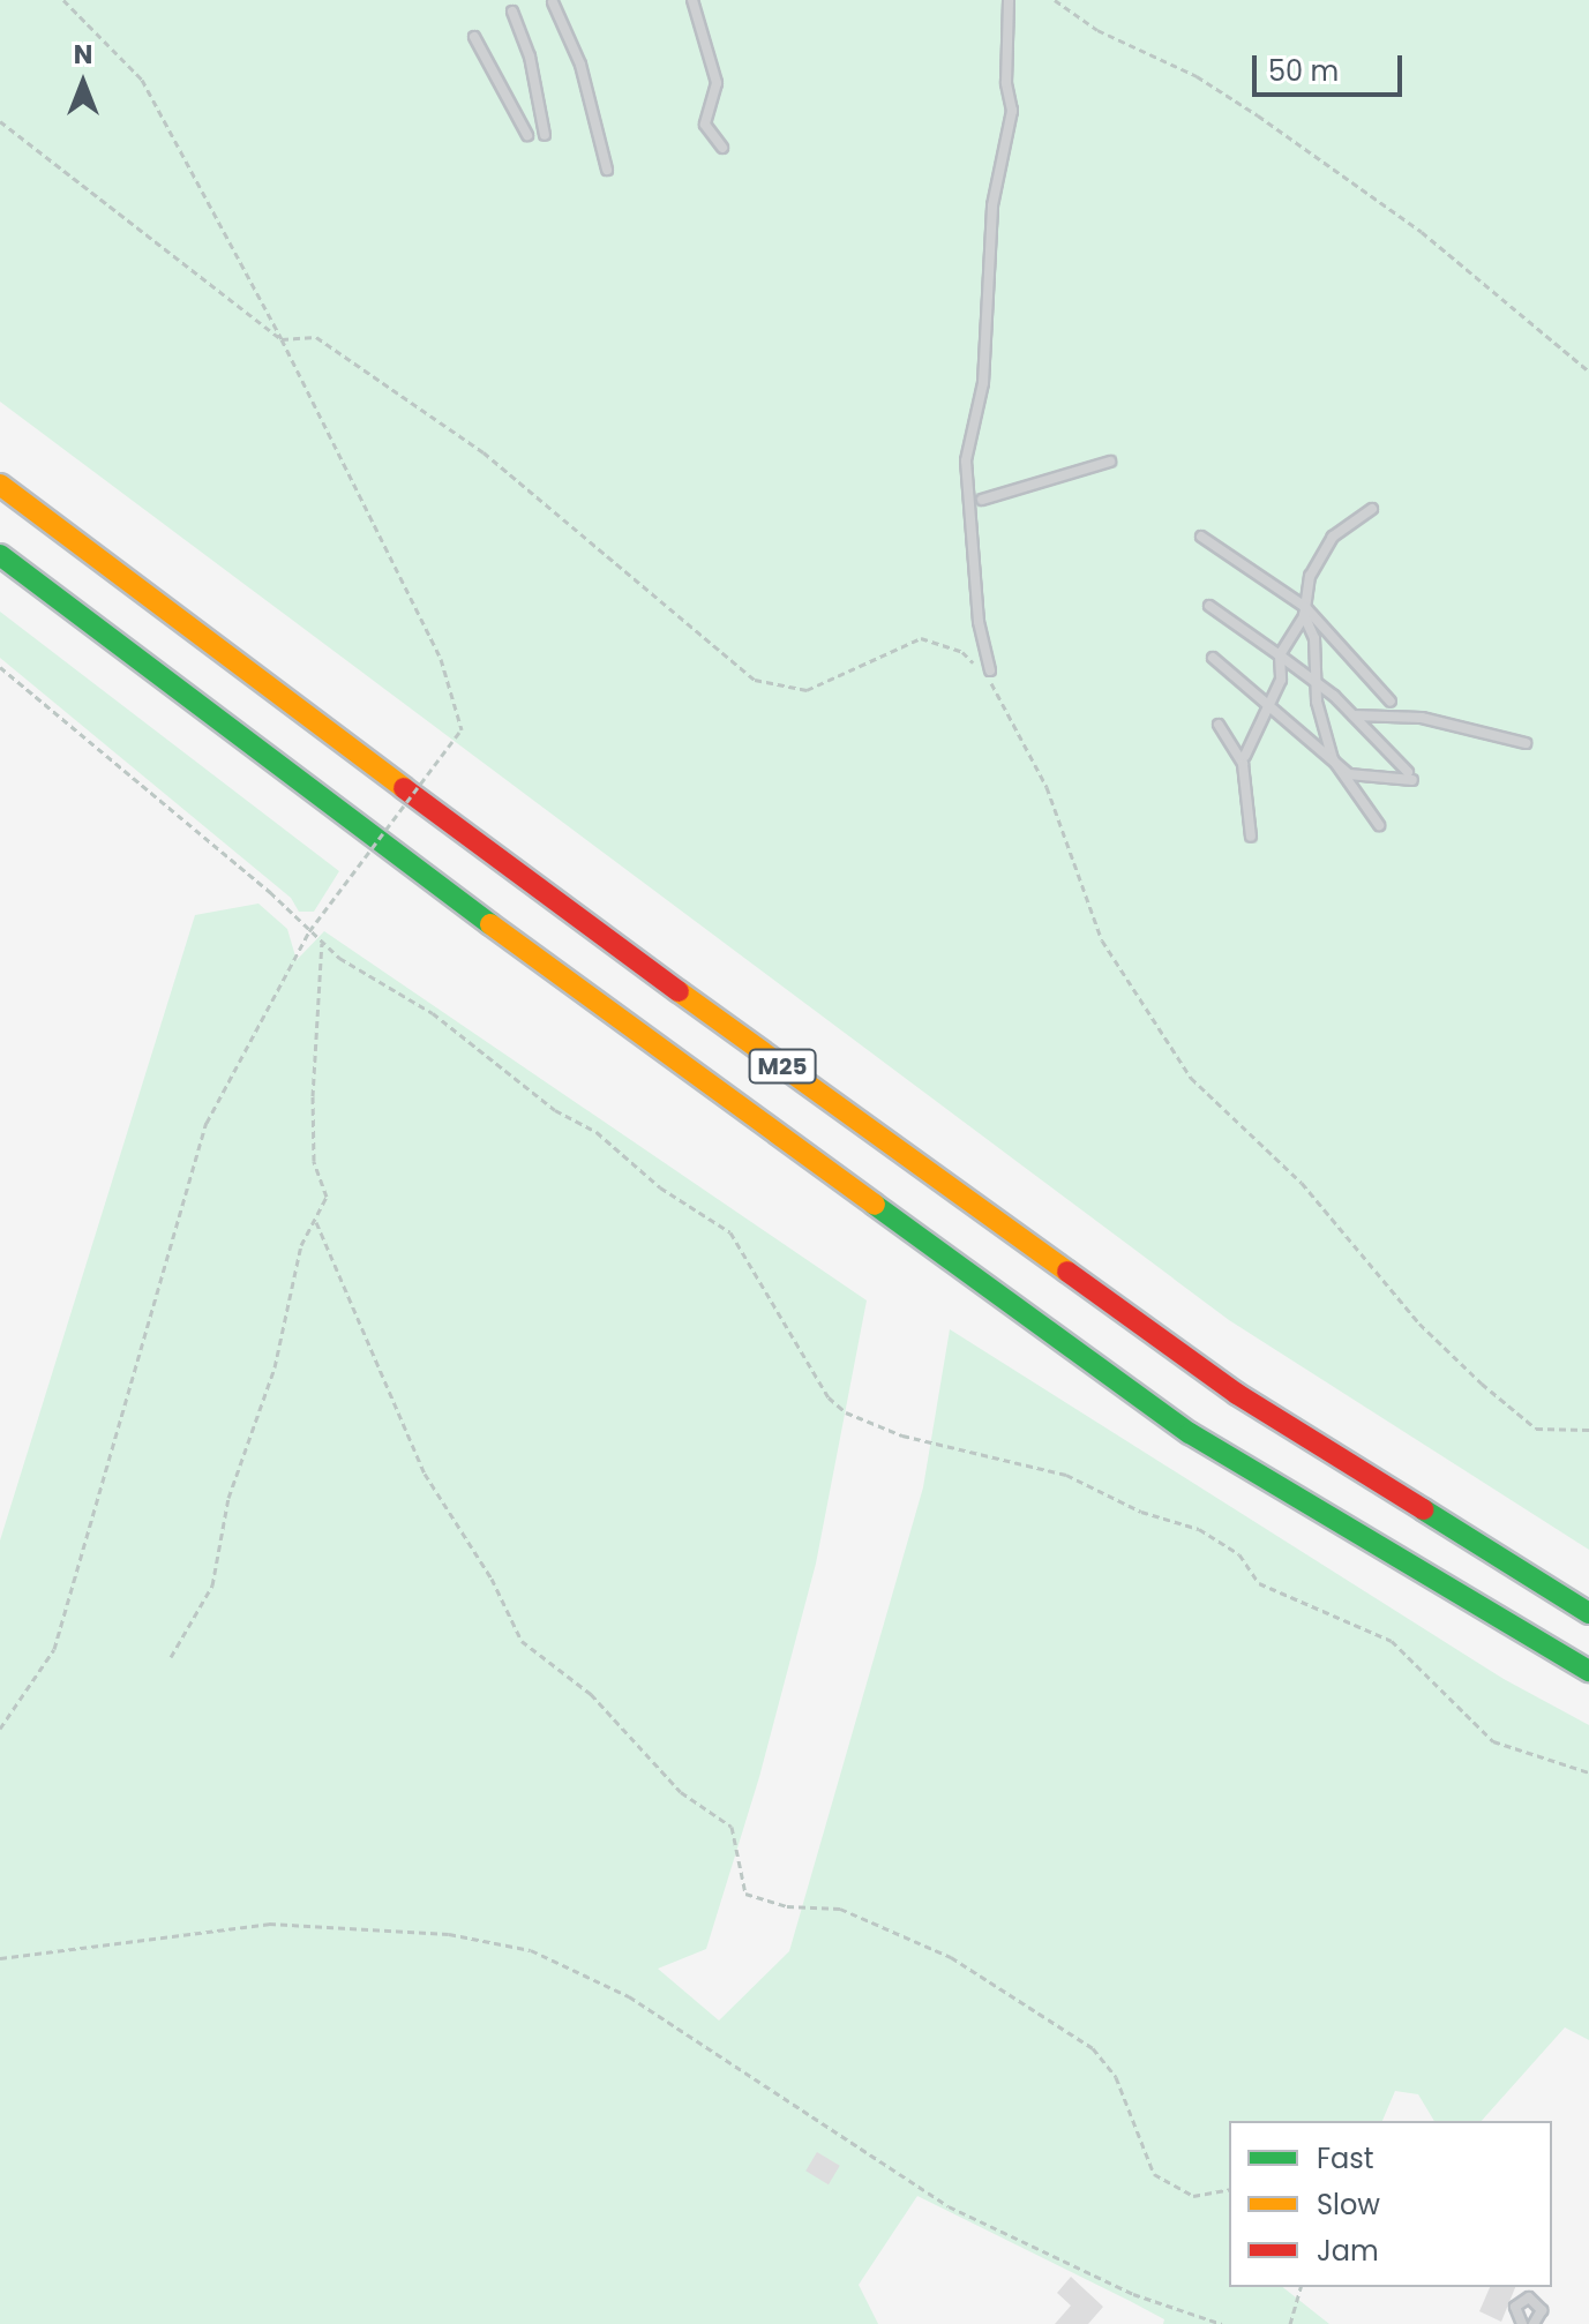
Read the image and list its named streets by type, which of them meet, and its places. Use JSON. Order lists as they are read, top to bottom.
{
  "streets": {
    "highway": ["M25"]
  },
  "legend": ["Fast", "Slow", "Jam"],
  "scale_bar": "50 m",
  "north": "top"
}
